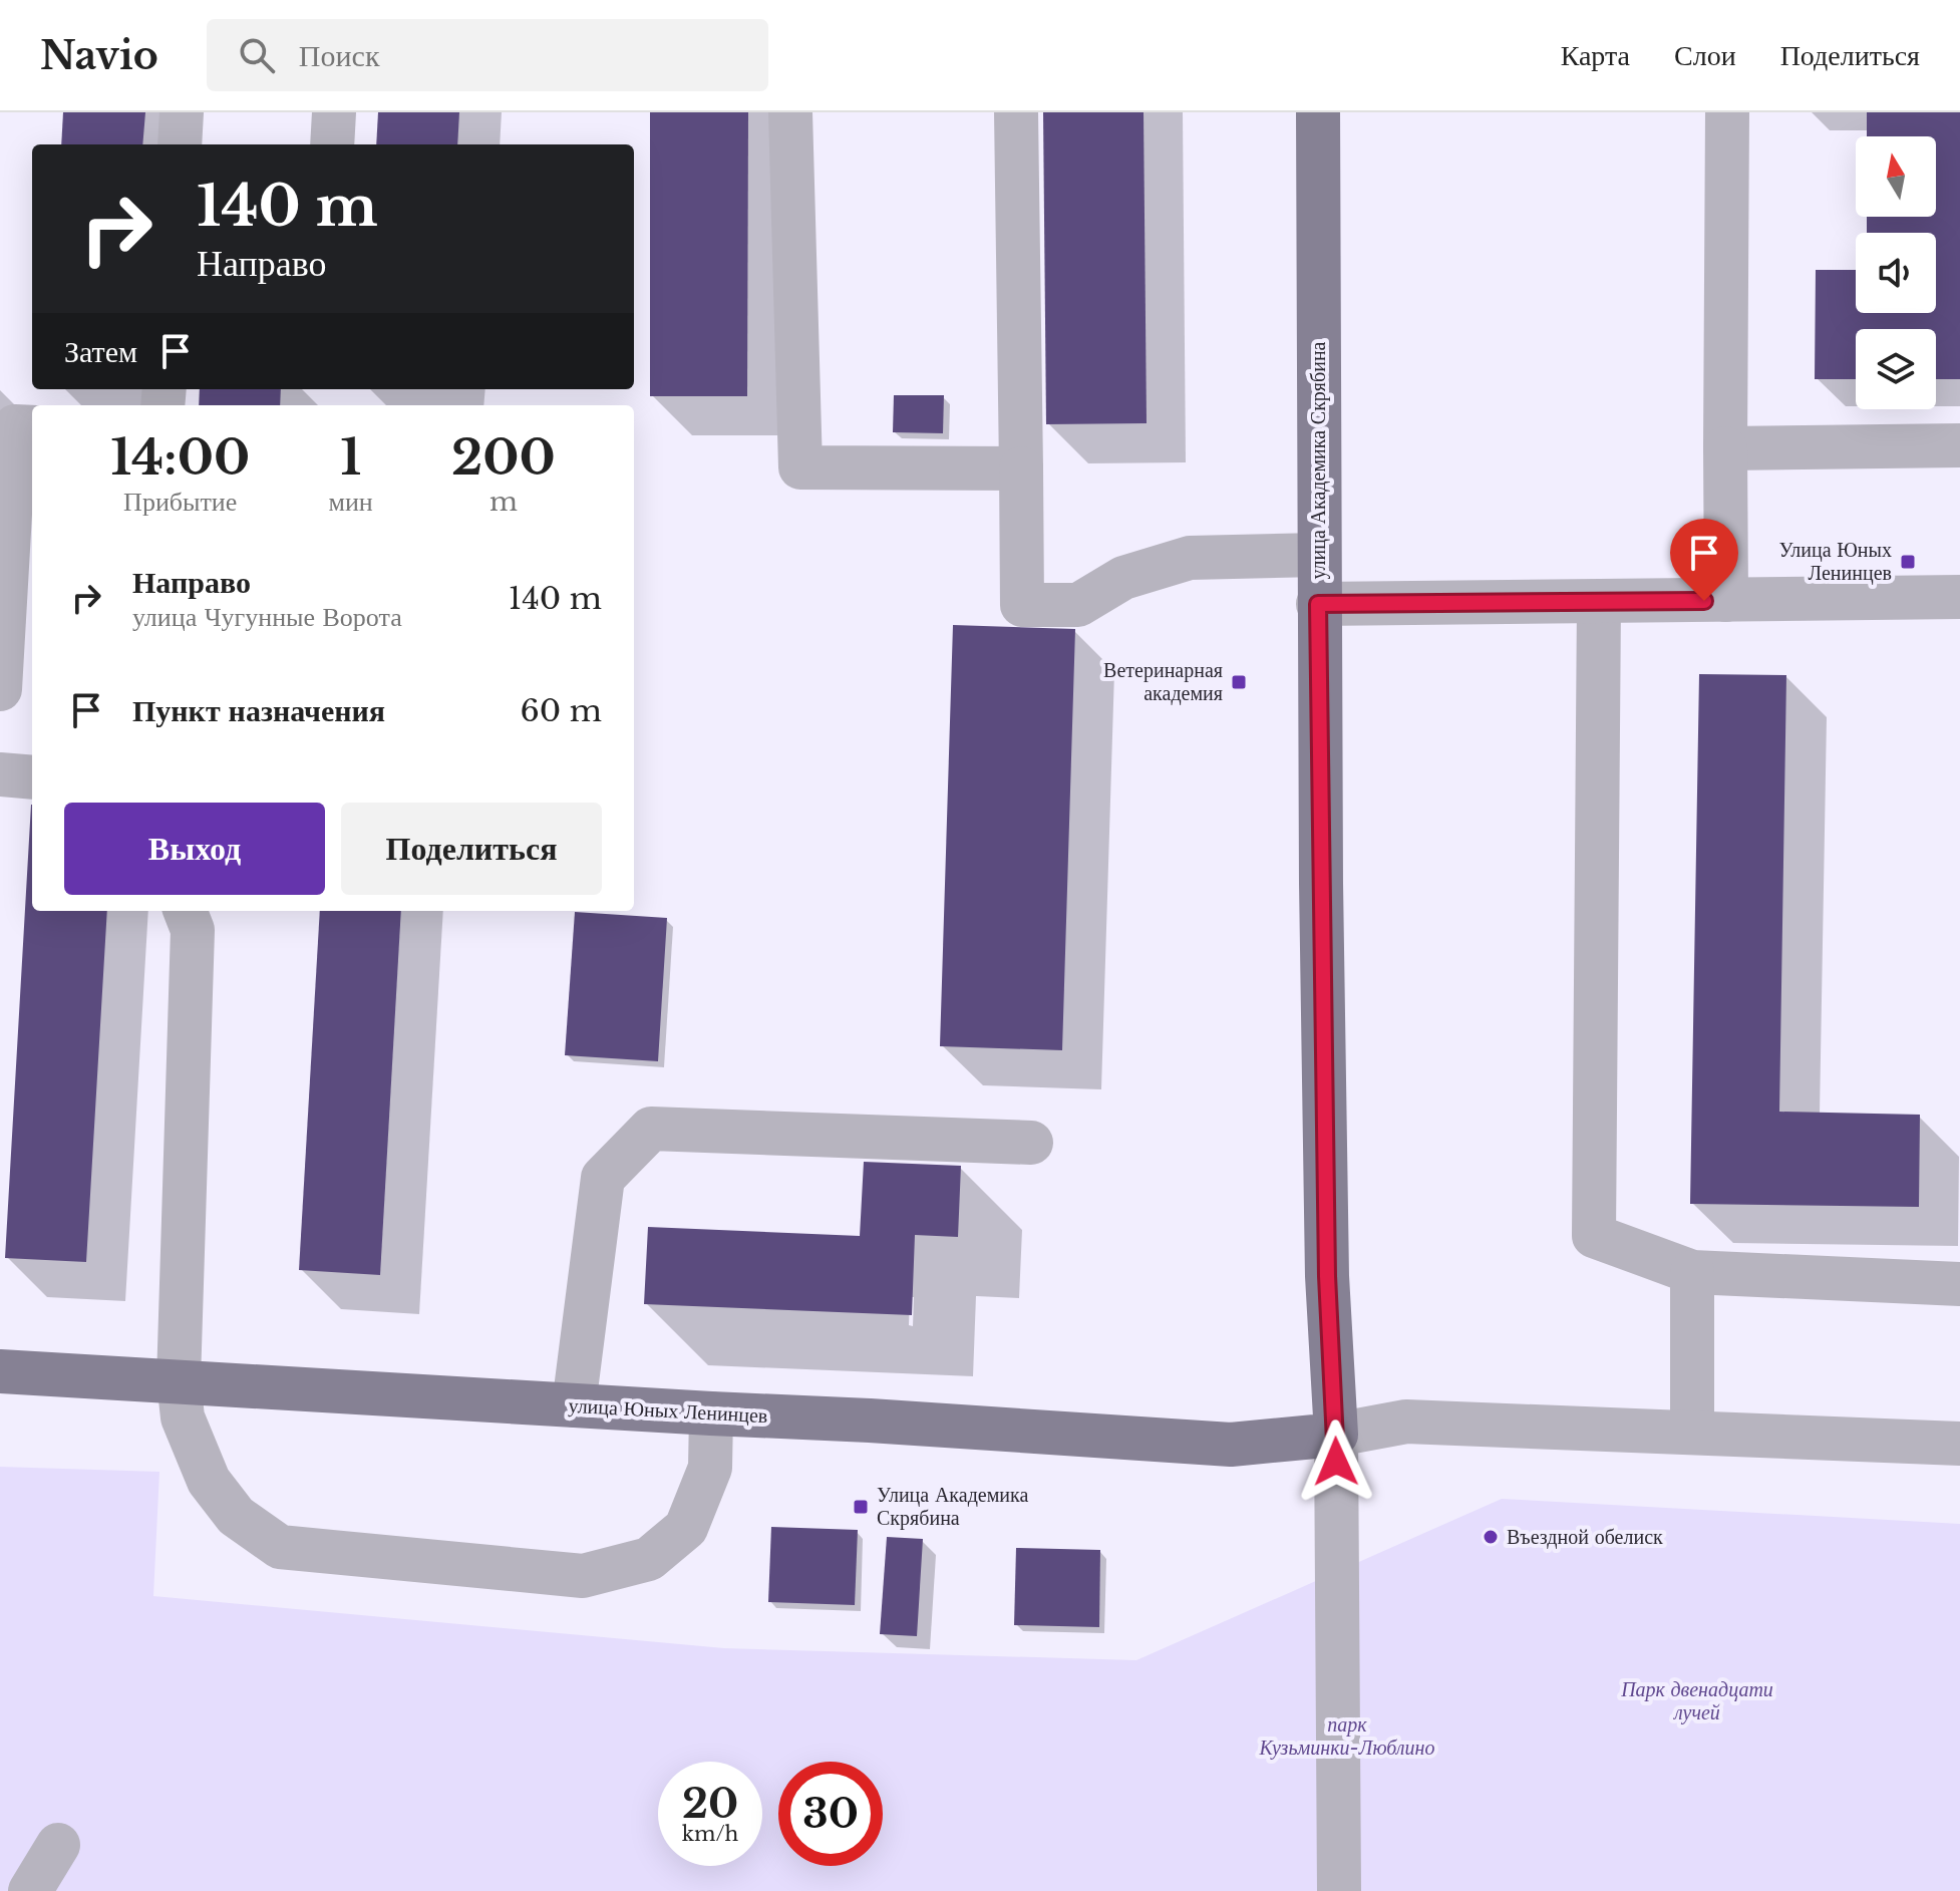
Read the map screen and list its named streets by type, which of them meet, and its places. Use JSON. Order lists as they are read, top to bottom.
{
  "streets": {
    "main road": ["улица Академика Скрябина", "улица Юных Ленинцев"]
  },
  "crossings": [
    ["улица Академика Скрябина", "улица Юных Ленинцев"]
  ],
  "parks": ["Парк двенадцати лучей", "парк Кузьминки-Люблино"],
  "places": {
    "transit": ["Улица Юных Ленинцев", "Ветеринарная академия", "Улица Академика Скрябина"],
    "other": ["Въездной обелиск"]
  },
  "north": "top",
  "page": {
    "header": "Navio",
    "search": "Поиск",
    "nav": ["Карта", "Слои", "Поделиться"],
    "turn": ["140 m", "Направо"],
    "then": "Затем",
    "eta": [
      "14:00",
      "Прибытие",
      "1",
      "мин",
      "200",
      "m"
    ],
    "list": [
      {
        "name": "Направо",
        "note": "улица Чугунные Ворота",
        "value": "140 m"
      },
      {
        "name": "Пункт назначения",
        "value": "60 m"
      }
    ],
    "buttons": ["Выход", "Поделиться"],
    "speed": "20 km/h",
    "limit": "30"
  }
}
